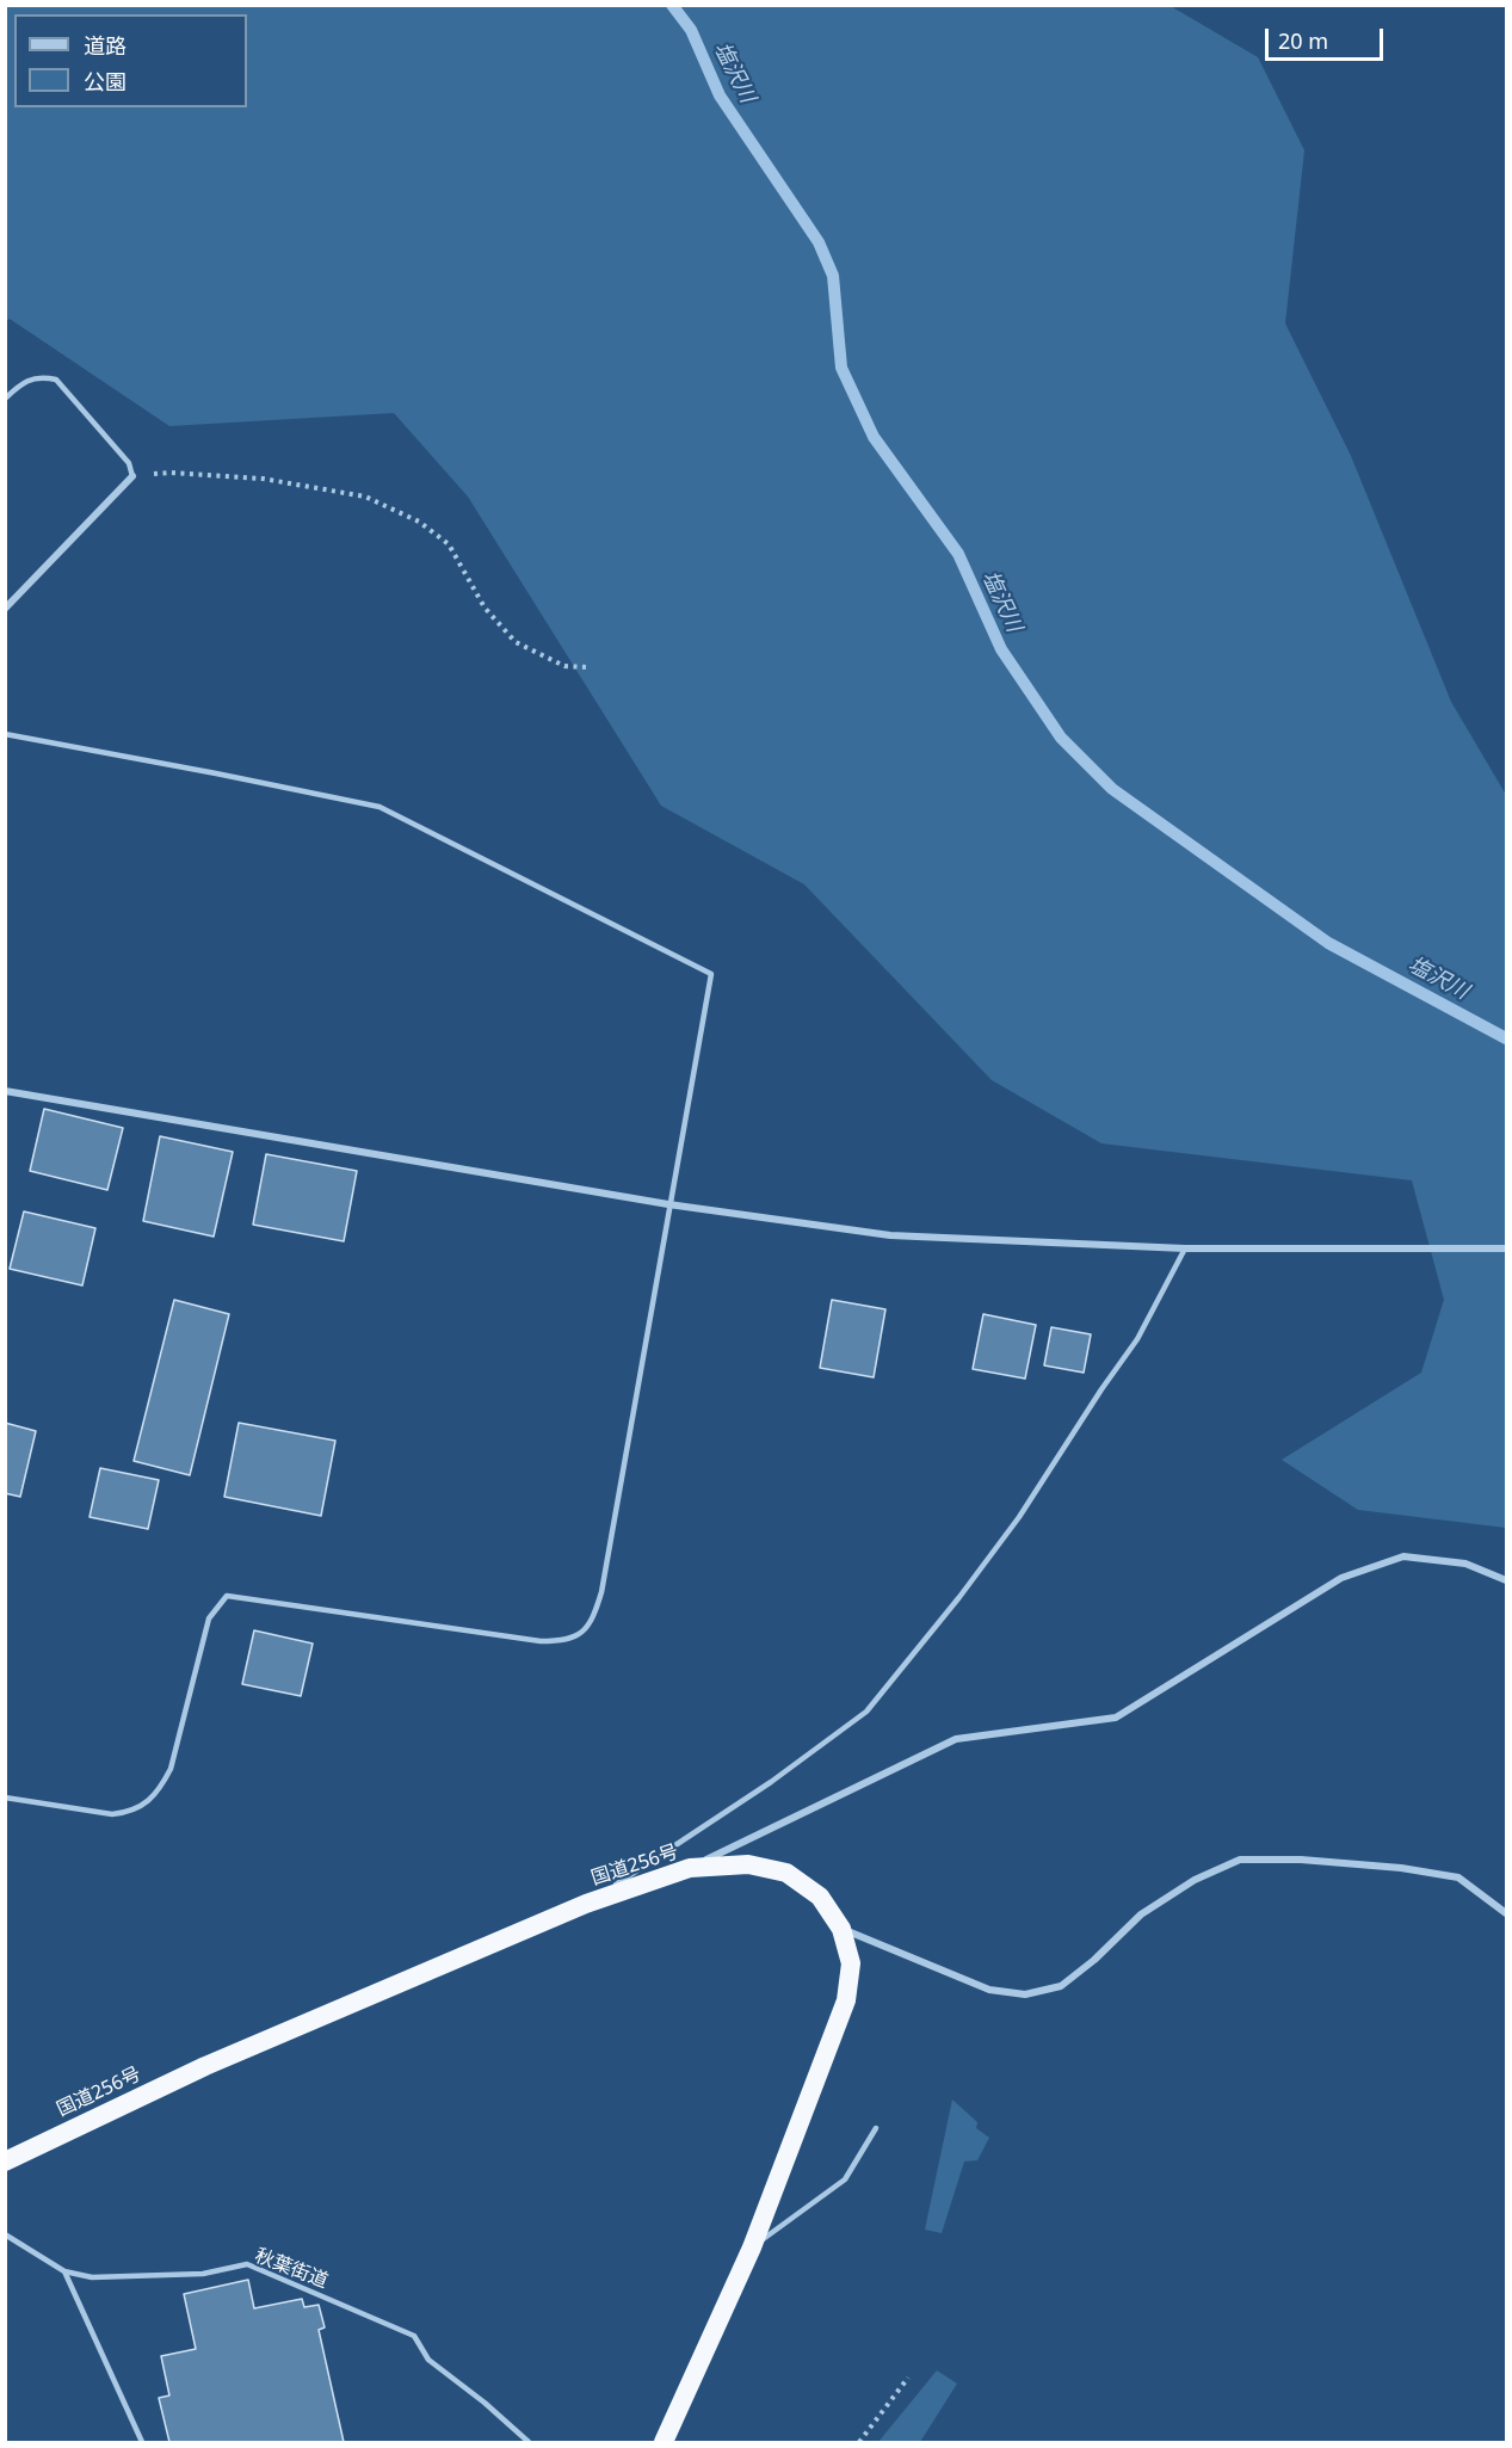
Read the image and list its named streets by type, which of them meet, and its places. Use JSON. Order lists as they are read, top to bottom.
{
  "streets": {
    "highway": ["国道256号"],
    "lane": ["秋葉街道"]
  },
  "water": ["塩沢川"],
  "legend": ["道路", "公園"],
  "scale_bar": "20 m"
}
